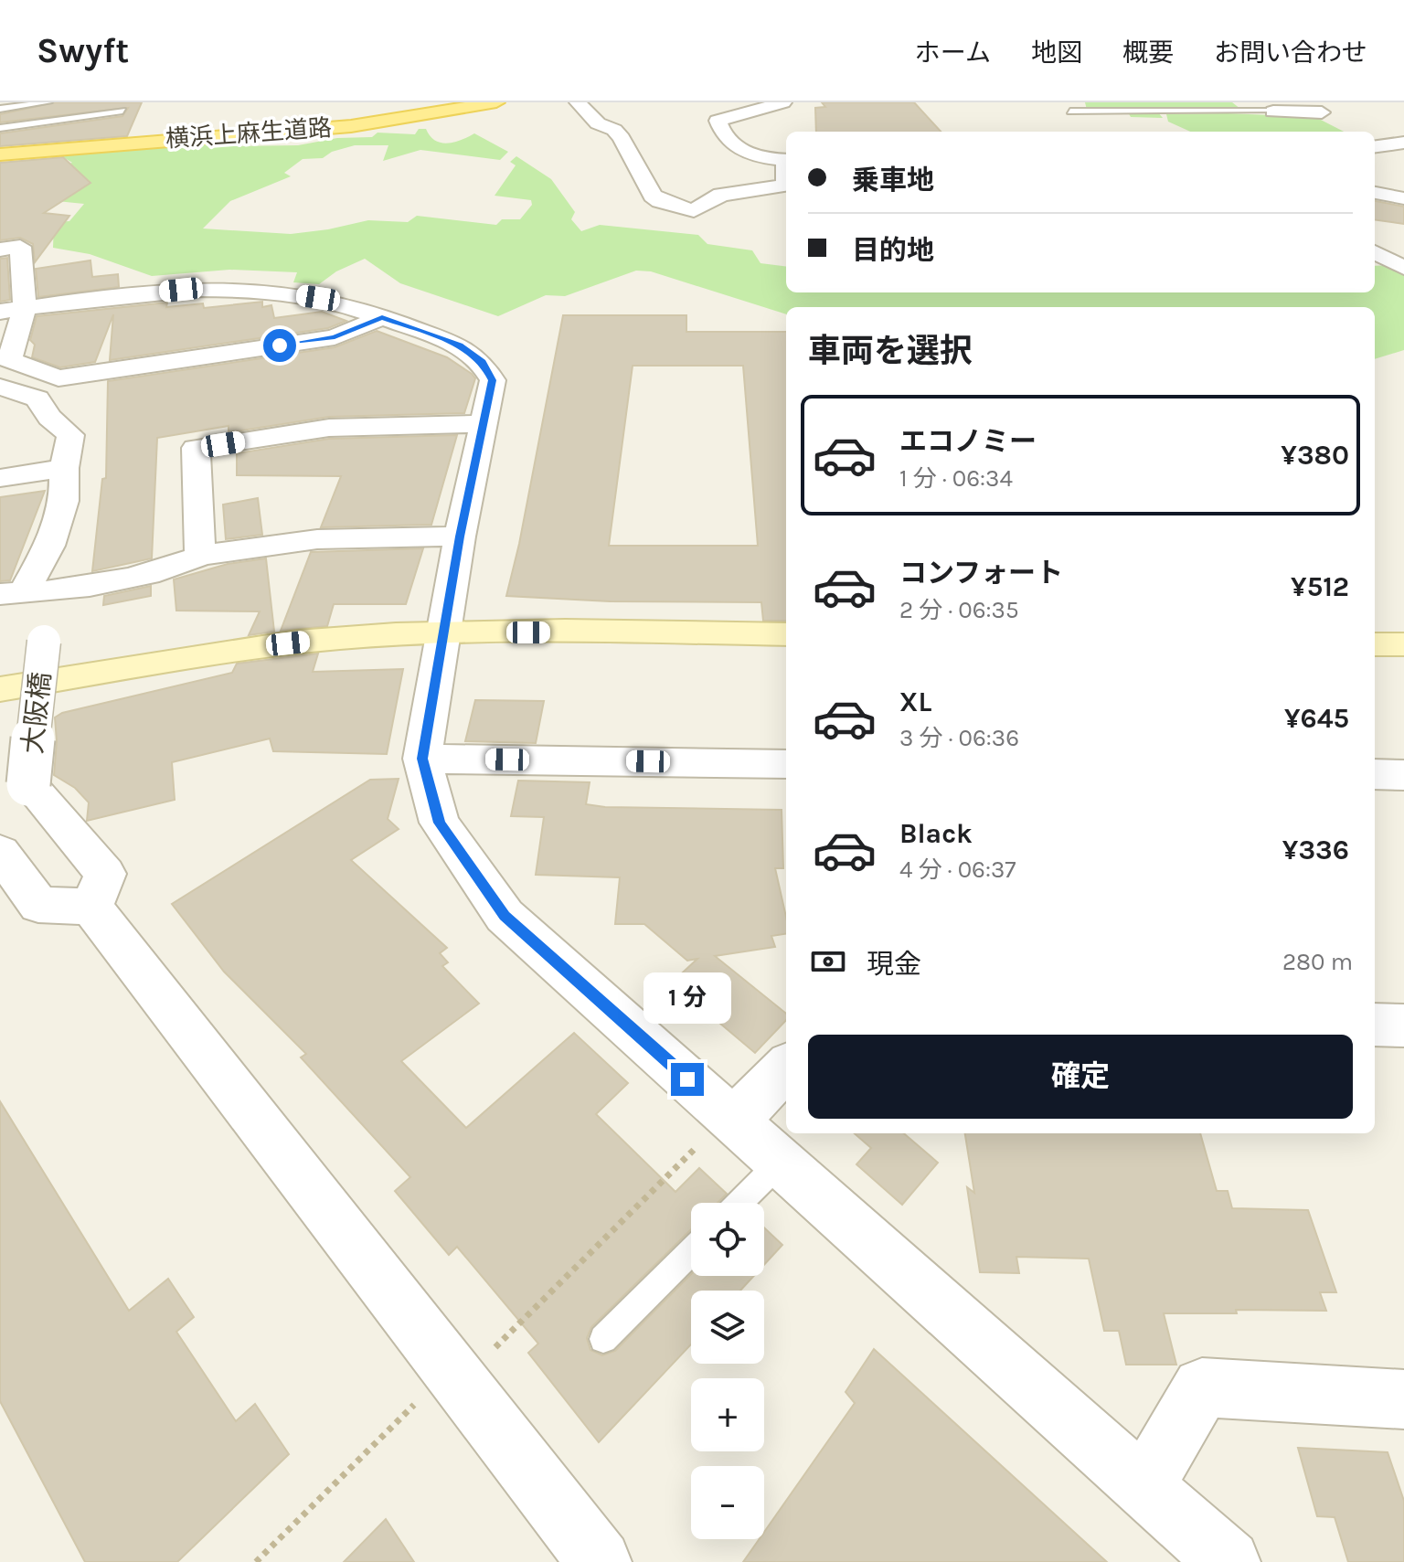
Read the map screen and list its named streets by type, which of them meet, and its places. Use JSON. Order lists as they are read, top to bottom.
{
  "streets": {
    "main road": ["横浜上麻生道路"],
    "street": ["大阪橋"]
  },
  "page": {
    "header": "Swyft",
    "nav": [
      "ホーム",
      "地図",
      "概要",
      "お問い合わせ"
    ],
    "banner": ["乗車地", "目的地"],
    "heading": "車両を選択",
    "list": [
      {
        "name": "エコノミー",
        "note": "1 分 · 06:34",
        "value": "¥380"
      },
      {
        "name": "コンフォート",
        "note": "2 分 · 06:35",
        "value": "¥512"
      },
      {
        "name": "XL",
        "note": "3 分 · 06:36",
        "value": "¥645"
      },
      {
        "name": "Black",
        "note": "4 分 · 06:37",
        "value": "¥336"
      }
    ],
    "pay": ["現金", "280 m"],
    "bubble": "1 分",
    "buttons": "確定",
    "map_buttons": ["+", "−"]
  }
}
